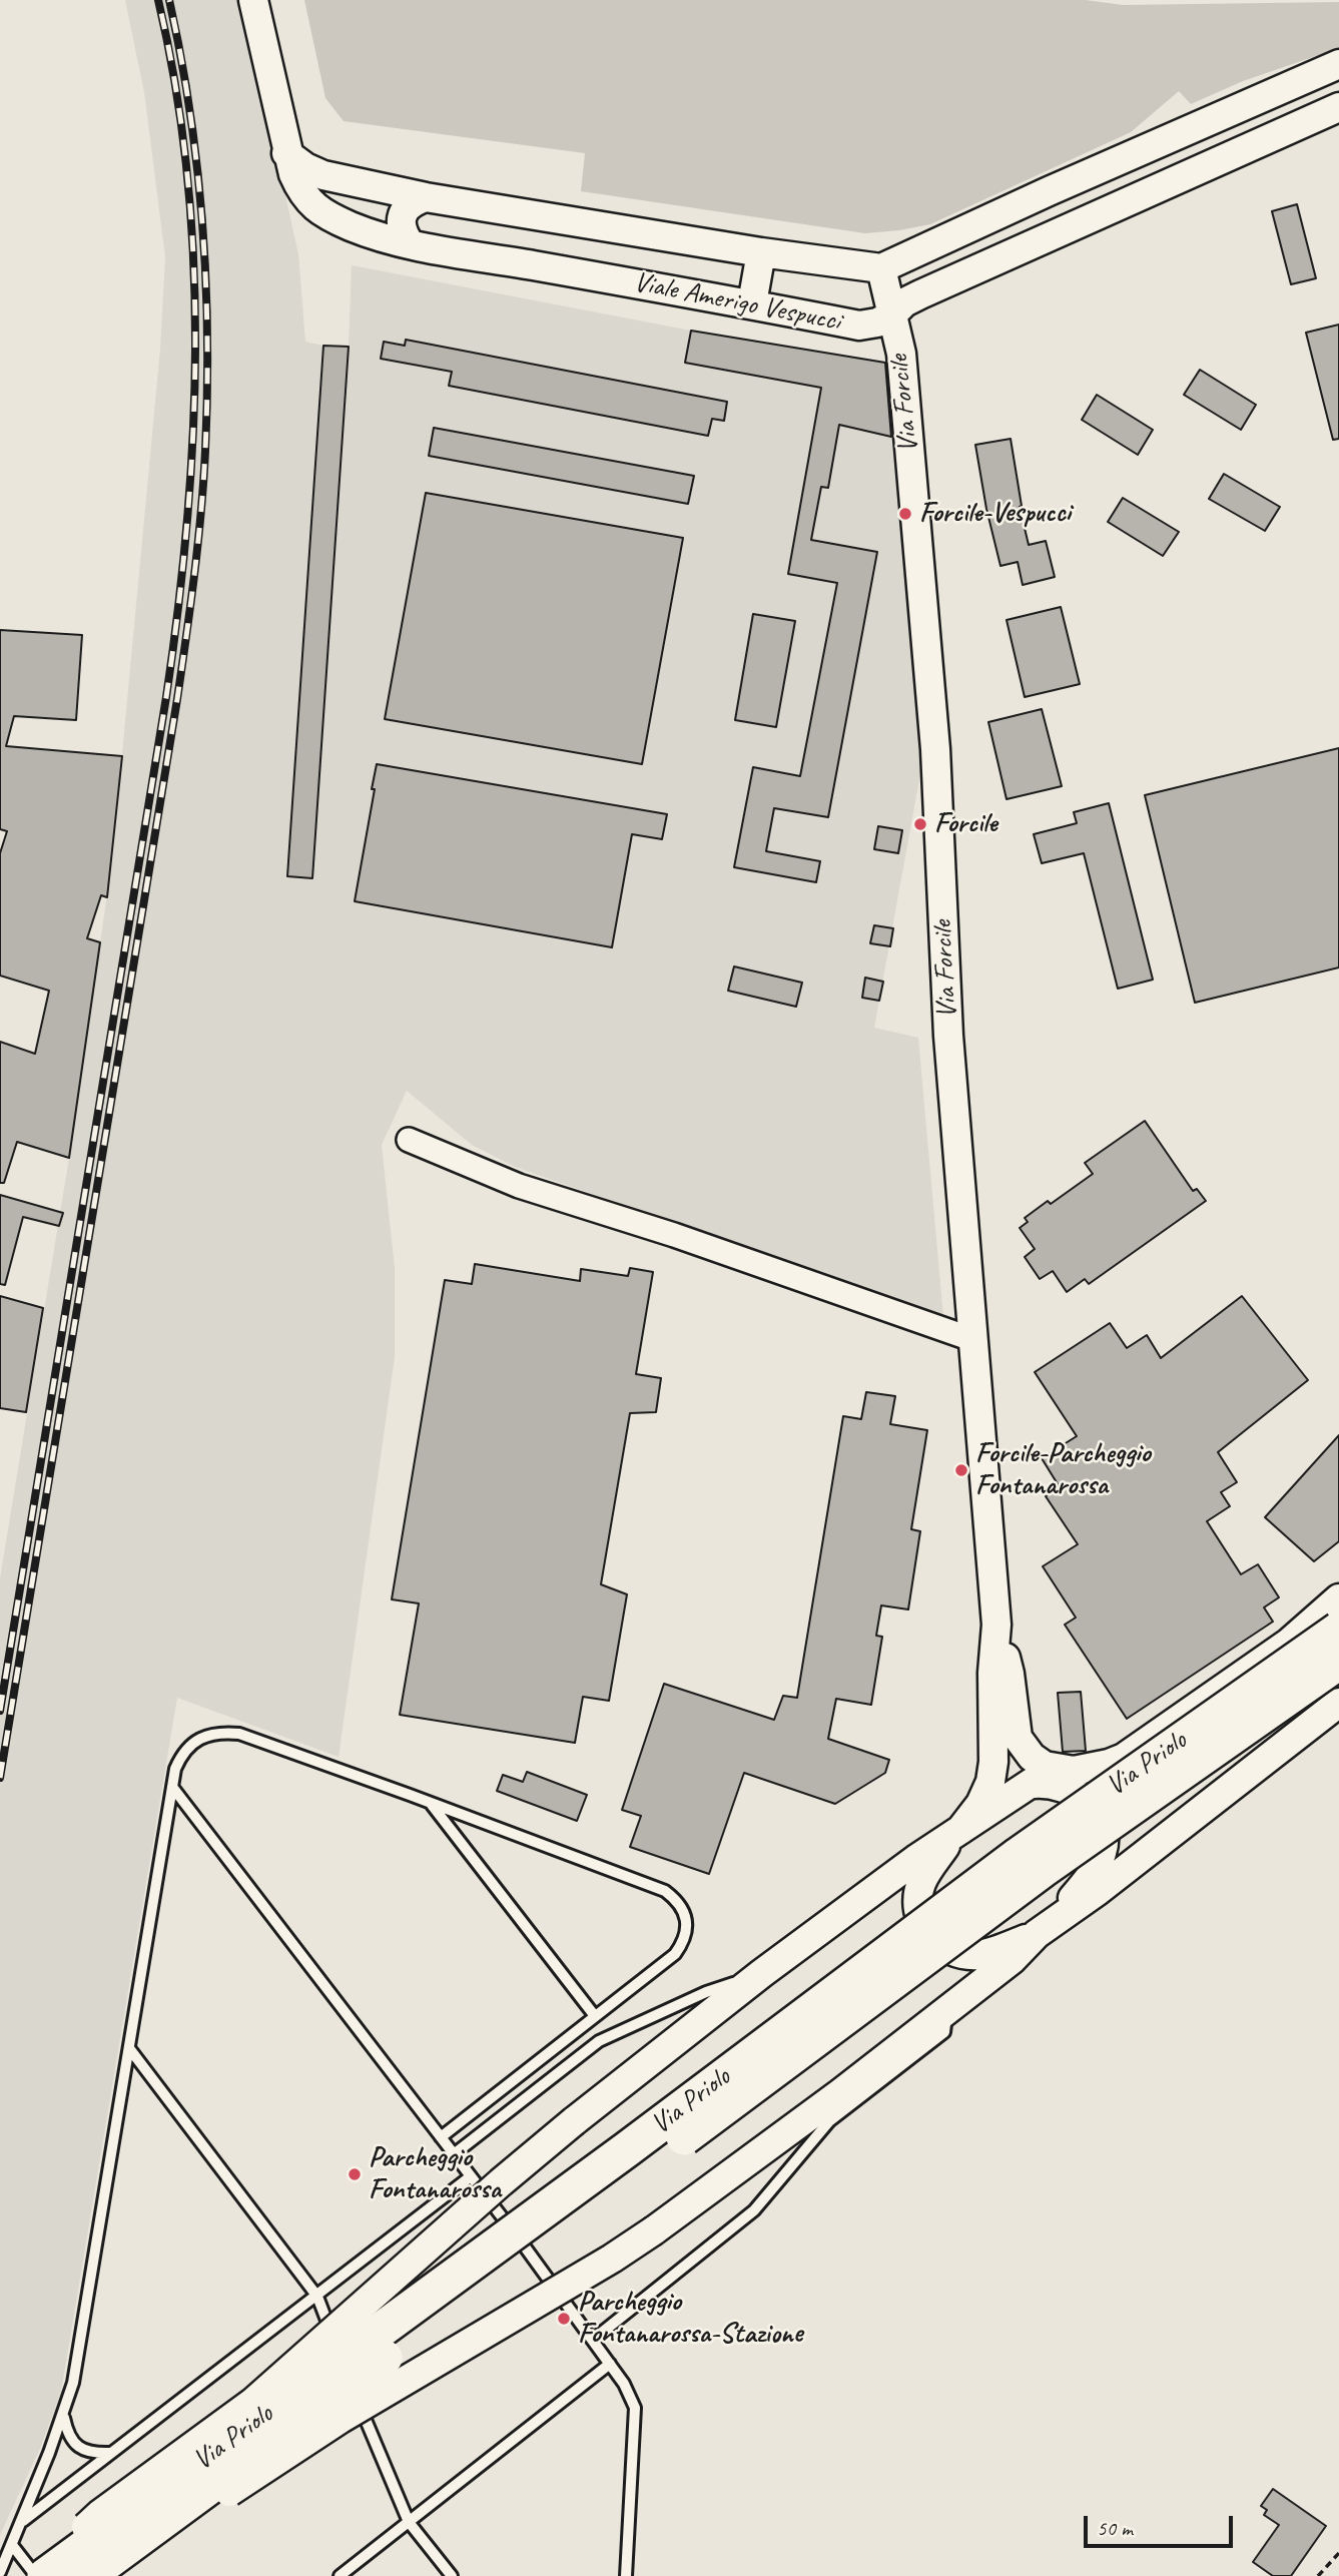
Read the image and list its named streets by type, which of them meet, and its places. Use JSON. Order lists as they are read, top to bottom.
{
  "streets": {
    "main road": ["Via Priolo"],
    "street": ["Viale Amerigo Vespucci", "Via Forcile"]
  },
  "crossings": [
    ["Viale Amerigo Vespucci", "Via Forcile"]
  ],
  "places": [
    "Forcile-Vespucci",
    "Forcile",
    "Forcile-Parcheggio Fontanarossa",
    "Parcheggio Fontanarossa",
    "Parcheggio Fontanarossa-Stazione"
  ],
  "scale_bar": "50 m"
}
